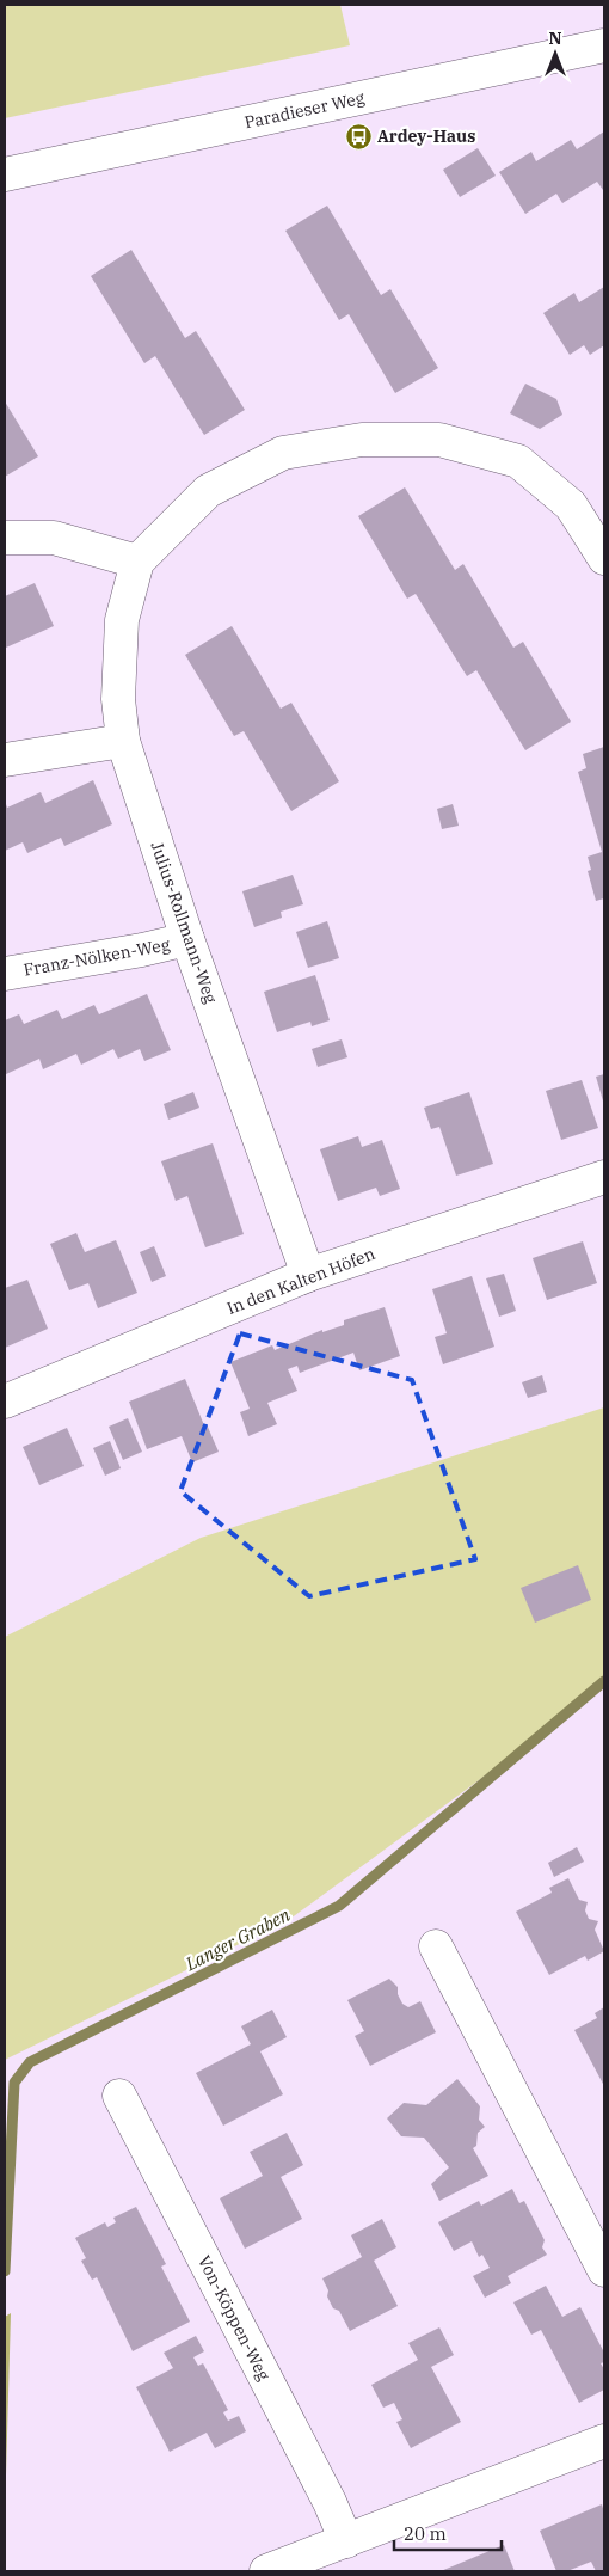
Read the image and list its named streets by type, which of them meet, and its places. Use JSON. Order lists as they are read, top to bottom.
{
  "streets": {
    "street": [
      "Paradieser Weg",
      "Julius-Rollmann-Weg",
      "Franz-Nölken-Weg",
      "In den Kalten Höfen",
      "Von-Köppen-Weg"
    ]
  },
  "crossings": [
    ["Julius-Rollmann-Weg", "Franz-Nölken-Weg"],
    ["Julius-Rollmann-Weg", "In den Kalten Höfen"]
  ],
  "water": ["Langer Graben"],
  "places": {
    "bus stop": ["Ardey-Haus"]
  },
  "scale_bar": "20 m",
  "north": "top"
}
